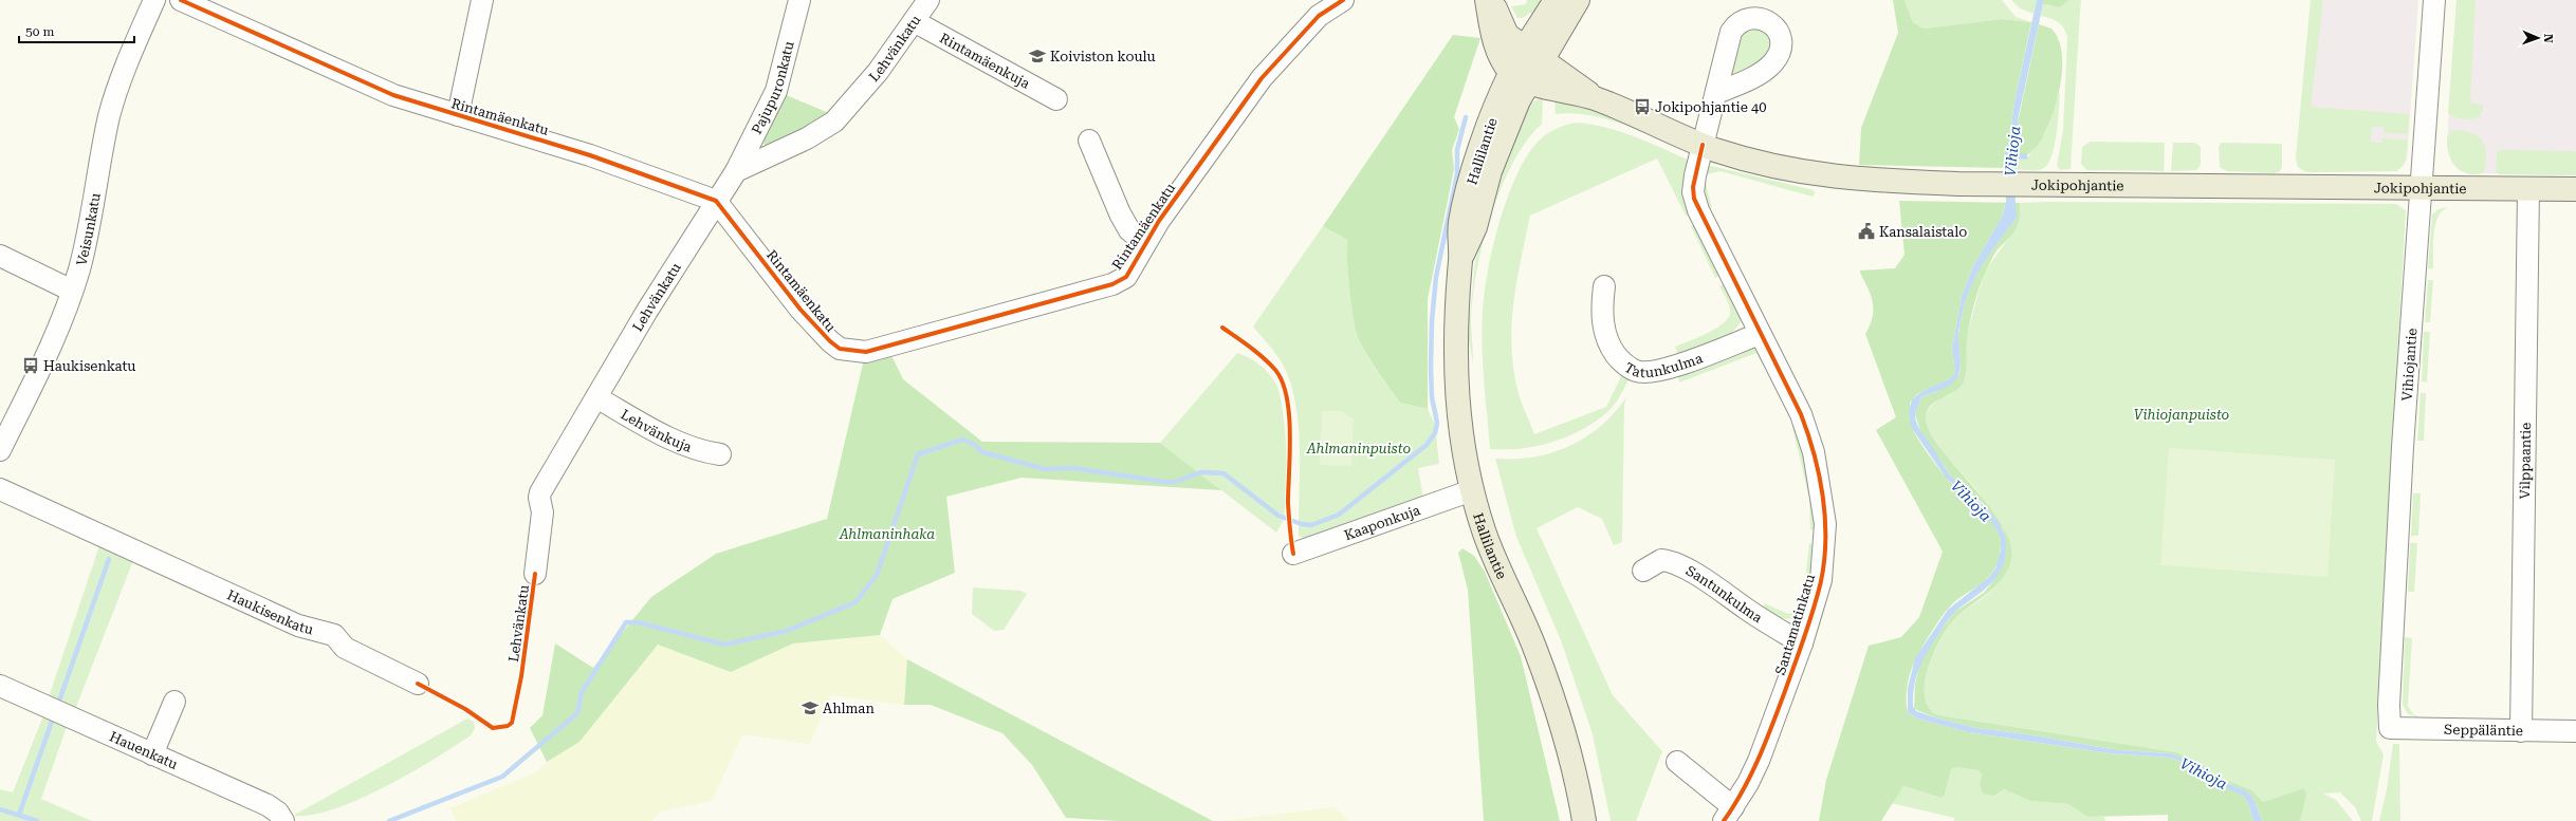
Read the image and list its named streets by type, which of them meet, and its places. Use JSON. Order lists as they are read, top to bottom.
{
  "streets": {
    "main road": ["Hallilantie", "Jokipohjantie"],
    "street": [
      "Lehvänkatu",
      "Rintamäenkuja",
      "Pajupuronkatu",
      "Rintamäenkatu",
      "Veisunkatu",
      "Tatunkulma",
      "Vihiojantie",
      "Lehvänkuja",
      "Vilppaantie",
      "Kaaponkuja",
      "Santunkulma",
      "Haukisenkatu",
      "Santamatinkatu",
      "Seppäläntie",
      "Hauenkatu"
    ]
  },
  "crossings": [
    ["Lehvänkatu", "Rintamäenkuja"],
    ["Lehvänkatu", "Pajupuronkatu"],
    ["Lehvänkatu", "Rintamäenkatu"],
    ["Lehvänkatu", "Lehvänkuja"],
    ["Hallilantie", "Jokipohjantie"],
    ["Hallilantie", "Kaaponkuja"],
    ["Jokipohjantie", "Vihiojantie"],
    ["Jokipohjantie", "Vilppaantie"],
    ["Jokipohjantie", "Santamatinkatu"],
    ["Tatunkulma", "Santamatinkatu"],
    ["Vihiojantie", "Seppäläntie"],
    ["Vilppaantie", "Seppäläntie"],
    ["Santunkulma", "Santamatinkatu"]
  ],
  "water": ["Vihioja"],
  "parks": ["Vihiojanpuisto", "Ahlmaninpuisto", "Ahlmaninhaka"],
  "places": {
    "school or university": ["Koiviston koulu", "Ahlman"],
    "bus stop": ["Jokipohjantie 40", "Haukisenkatu"],
    "public building": ["Kansalaistalo"]
  },
  "scale_bar": "50 m",
  "north": "right"
}
